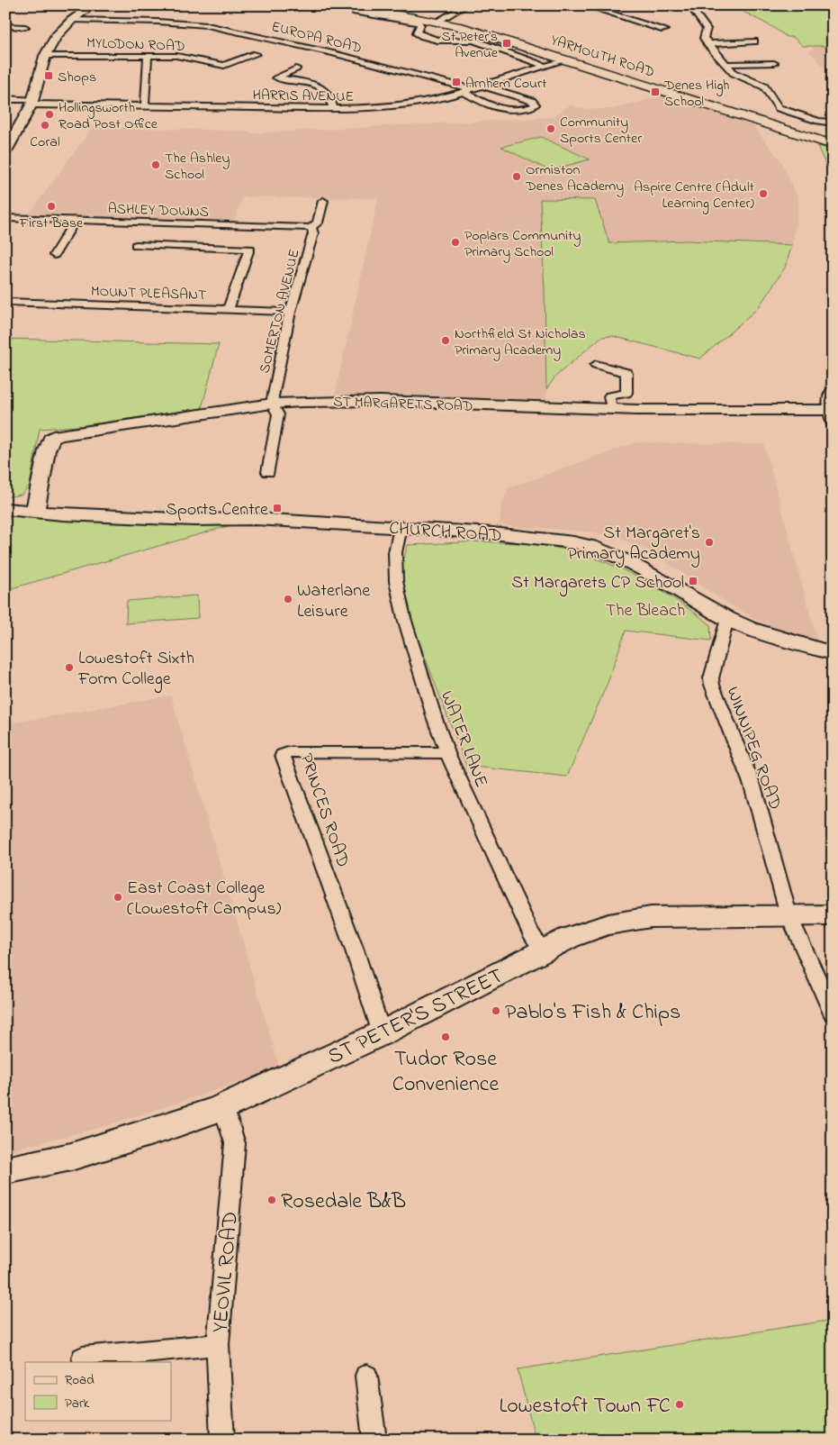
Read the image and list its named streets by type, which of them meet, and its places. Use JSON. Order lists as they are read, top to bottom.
{
  "streets": {
    "highway": ["YARMOUTH ROAD"],
    "main road": ["ST PETER'S STREET"],
    "street": [
      "EUROPA ROAD",
      "MYLODON ROAD",
      "HARRIS AVENUE",
      "ASHLEY DOWNS",
      "MOUNT PLEASANT",
      "SOMERTON AVENUE",
      "ST MARGARETS ROAD",
      "CHURCH ROAD",
      "WATER LANE",
      "WINNIPEG ROAD",
      "PRINCES ROAD",
      "YEOVIL ROAD"
    ]
  },
  "crossings": [
    ["EUROPA ROAD", "HARRIS AVENUE"],
    ["YARMOUTH ROAD", "HARRIS AVENUE"],
    ["ASHLEY DOWNS", "SOMERTON AVENUE"],
    ["MOUNT PLEASANT", "SOMERTON AVENUE"],
    ["SOMERTON AVENUE", "ST MARGARETS ROAD"],
    ["ST MARGARETS ROAD", "CHURCH ROAD"],
    ["CHURCH ROAD", "WATER LANE"],
    ["CHURCH ROAD", "WINNIPEG ROAD"],
    ["WATER LANE", "PRINCES ROAD"],
    ["WATER LANE", "ST PETER'S STREET"],
    ["WINNIPEG ROAD", "ST PETER'S STREET"],
    ["PRINCES ROAD", "ST PETER'S STREET"],
    ["ST PETER'S STREET", "YEOVIL ROAD"]
  ],
  "parks": ["The Bleach"],
  "places": {
    "transit": [
      "St Peter's Avenue",
      "Shops",
      "Arnhem Court",
      "Denes High School",
      "Sports Centre",
      "St Margarets CP School"
    ],
    "other": [
      "Hollingsworth Road Post Office",
      "Coral",
      "Community Sports Center",
      "The Ashley School",
      "Ormiston Denes Academy",
      "Aspire Centre (Adult Learning Center)",
      "First Base",
      "Poplars Community Primary School",
      "Northfield St Nicholas Primary Academy",
      "St Margaret's Primary Academy",
      "Waterlane Leisure",
      "Lowestoft Sixth Form College",
      "East Coast College (Lowestoft Campus)",
      "Pablo's Fish & Chips",
      "Tudor Rose Convenience",
      "Rosedale B&B",
      "Lowestoft Town FC"
    ]
  },
  "legend": ["Road", "Park"]
}
